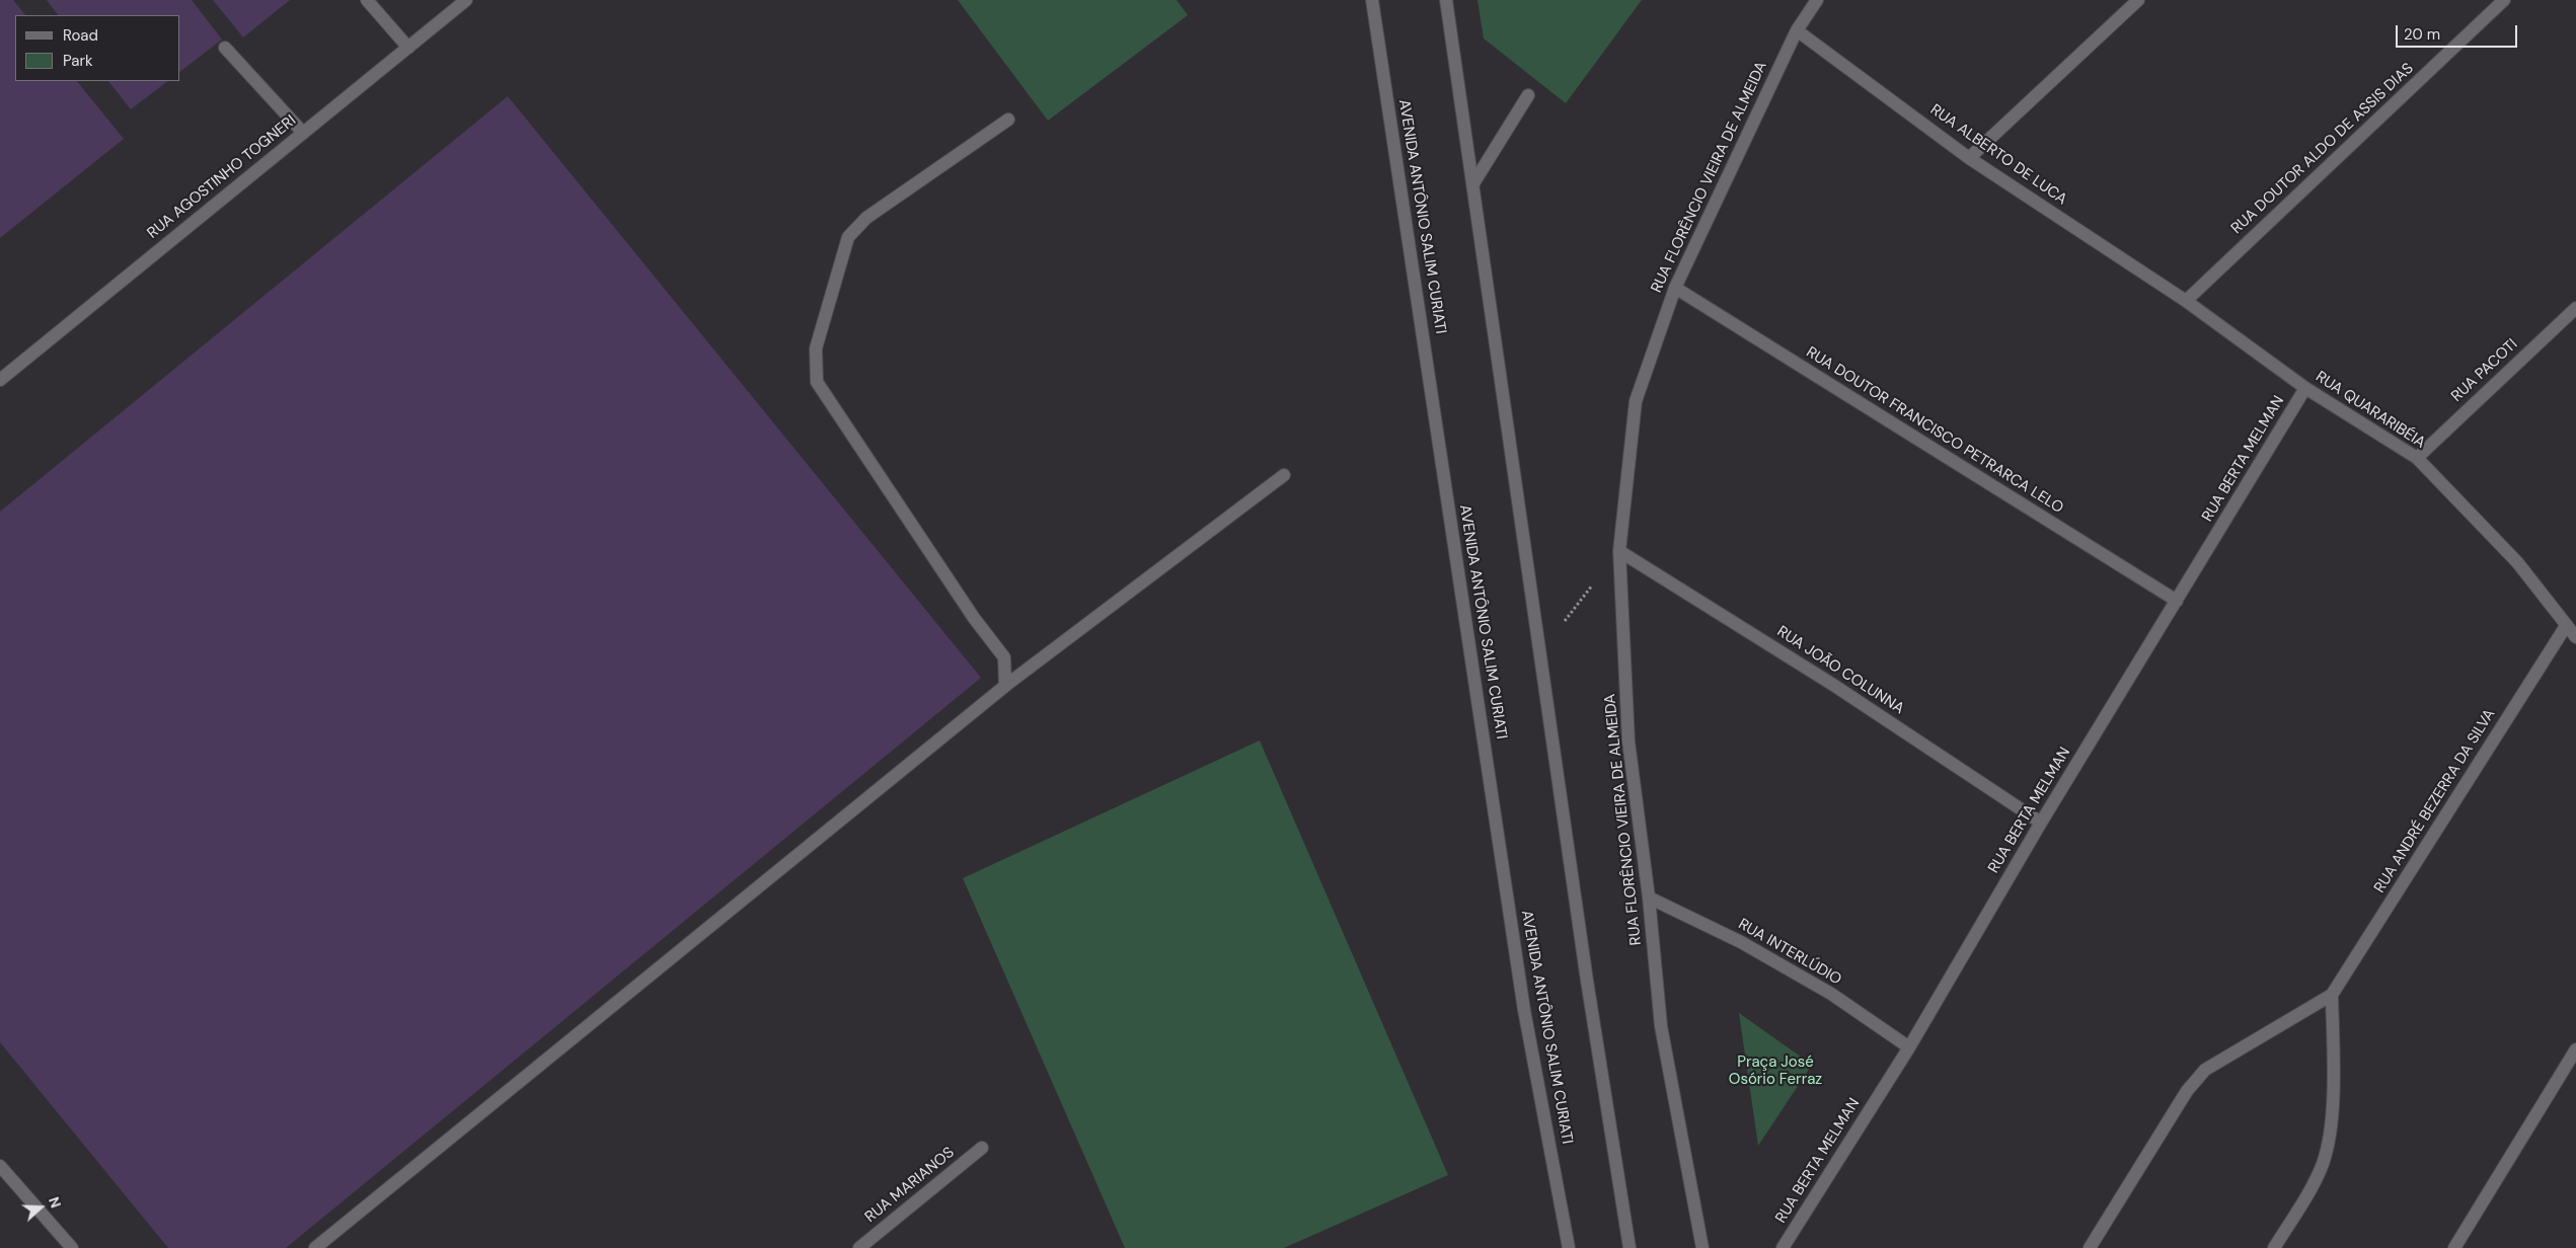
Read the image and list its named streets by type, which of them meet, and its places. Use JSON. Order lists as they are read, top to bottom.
{
  "streets": {
    "street": [
      "RUA DOUTOR ALDO DE ASSIS DIAS",
      "RUA ALBERTO DE LUCA",
      "RUA AGOSTINHO TOGNERI",
      "RUA FLORÊNCIO VIEIRA DE ALMEIDA",
      "AVENIDA ANTÔNIO SALIM CURIATI",
      "RUA PACOTI",
      "RUA QUARARIBÉIA",
      "RUA DOUTOR FRANCISCO PETRARCA LELO",
      "RUA BERTA MELMAN",
      "RUA JOÃO COLUNNA",
      "RUA ANDRÉ BEZERRA DA SILVA",
      "RUA INTERLÚDIO",
      "RUA MARIANOS"
    ]
  },
  "crossings": [
    ["RUA DOUTOR ALDO DE ASSIS DIAS", "RUA ALBERTO DE LUCA"],
    ["RUA DOUTOR ALDO DE ASSIS DIAS", "RUA QUARARIBÉIA"],
    ["RUA ALBERTO DE LUCA", "RUA FLORÊNCIO VIEIRA DE ALMEIDA"],
    ["RUA ALBERTO DE LUCA", "RUA QUARARIBÉIA"],
    ["RUA FLORÊNCIO VIEIRA DE ALMEIDA", "RUA DOUTOR FRANCISCO PETRARCA LELO"],
    ["RUA FLORÊNCIO VIEIRA DE ALMEIDA", "RUA JOÃO COLUNNA"],
    ["RUA FLORÊNCIO VIEIRA DE ALMEIDA", "RUA INTERLÚDIO"],
    ["RUA PACOTI", "RUA QUARARIBÉIA"],
    ["RUA QUARARIBÉIA", "RUA BERTA MELMAN"],
    ["RUA QUARARIBÉIA", "RUA ANDRÉ BEZERRA DA SILVA"],
    ["RUA DOUTOR FRANCISCO PETRARCA LELO", "RUA BERTA MELMAN"],
    ["RUA BERTA MELMAN", "RUA JOÃO COLUNNA"],
    ["RUA BERTA MELMAN", "RUA INTERLÚDIO"]
  ],
  "parks": ["Praça José Osório Ferraz"],
  "legend": ["Road", "Park"],
  "scale_bar": "20 m",
  "north": "right"
}
